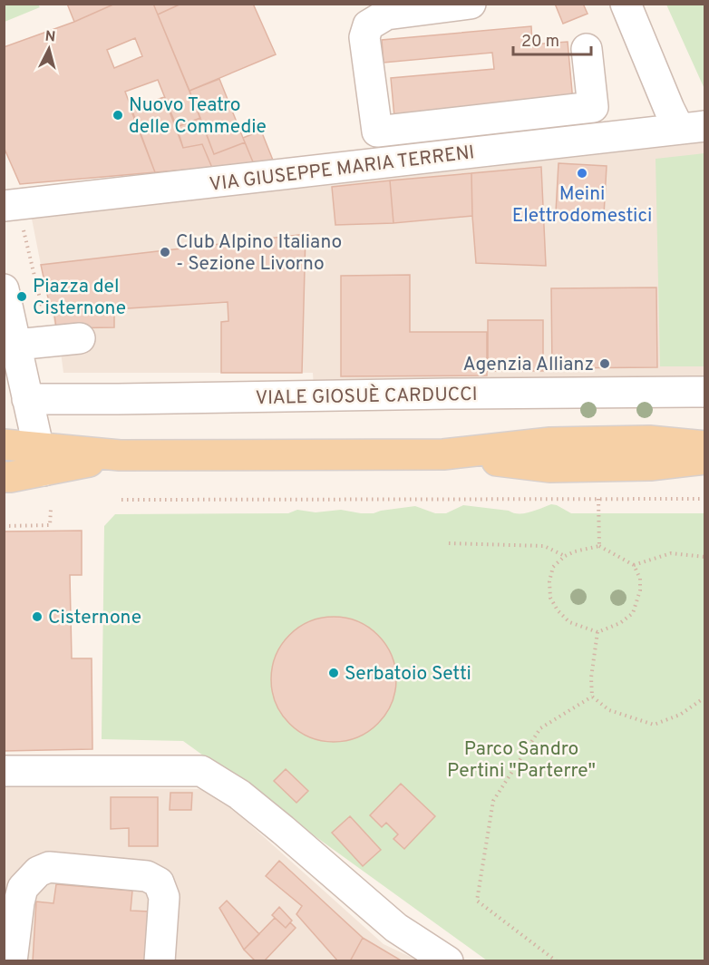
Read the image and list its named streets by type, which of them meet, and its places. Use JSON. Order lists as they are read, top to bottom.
{
  "streets": {
    "street": ["VIA GIUSEPPE MARIA TERRENI", "VIALE GIOSUÈ CARDUCCI"]
  },
  "parks": ["Parco Sandro Pertini \"Parterre\""],
  "places": [
    "Nuovo Teatro delle Commedie",
    "Meini Elettrodomestici",
    "Club Alpino Italiano - Sezione Livorno",
    "Piazza del Cisternone",
    "Agenzia Allianz",
    "Cisternone",
    "Serbatoio Setti"
  ],
  "scale_bar": "20 m",
  "north": "top"
}
